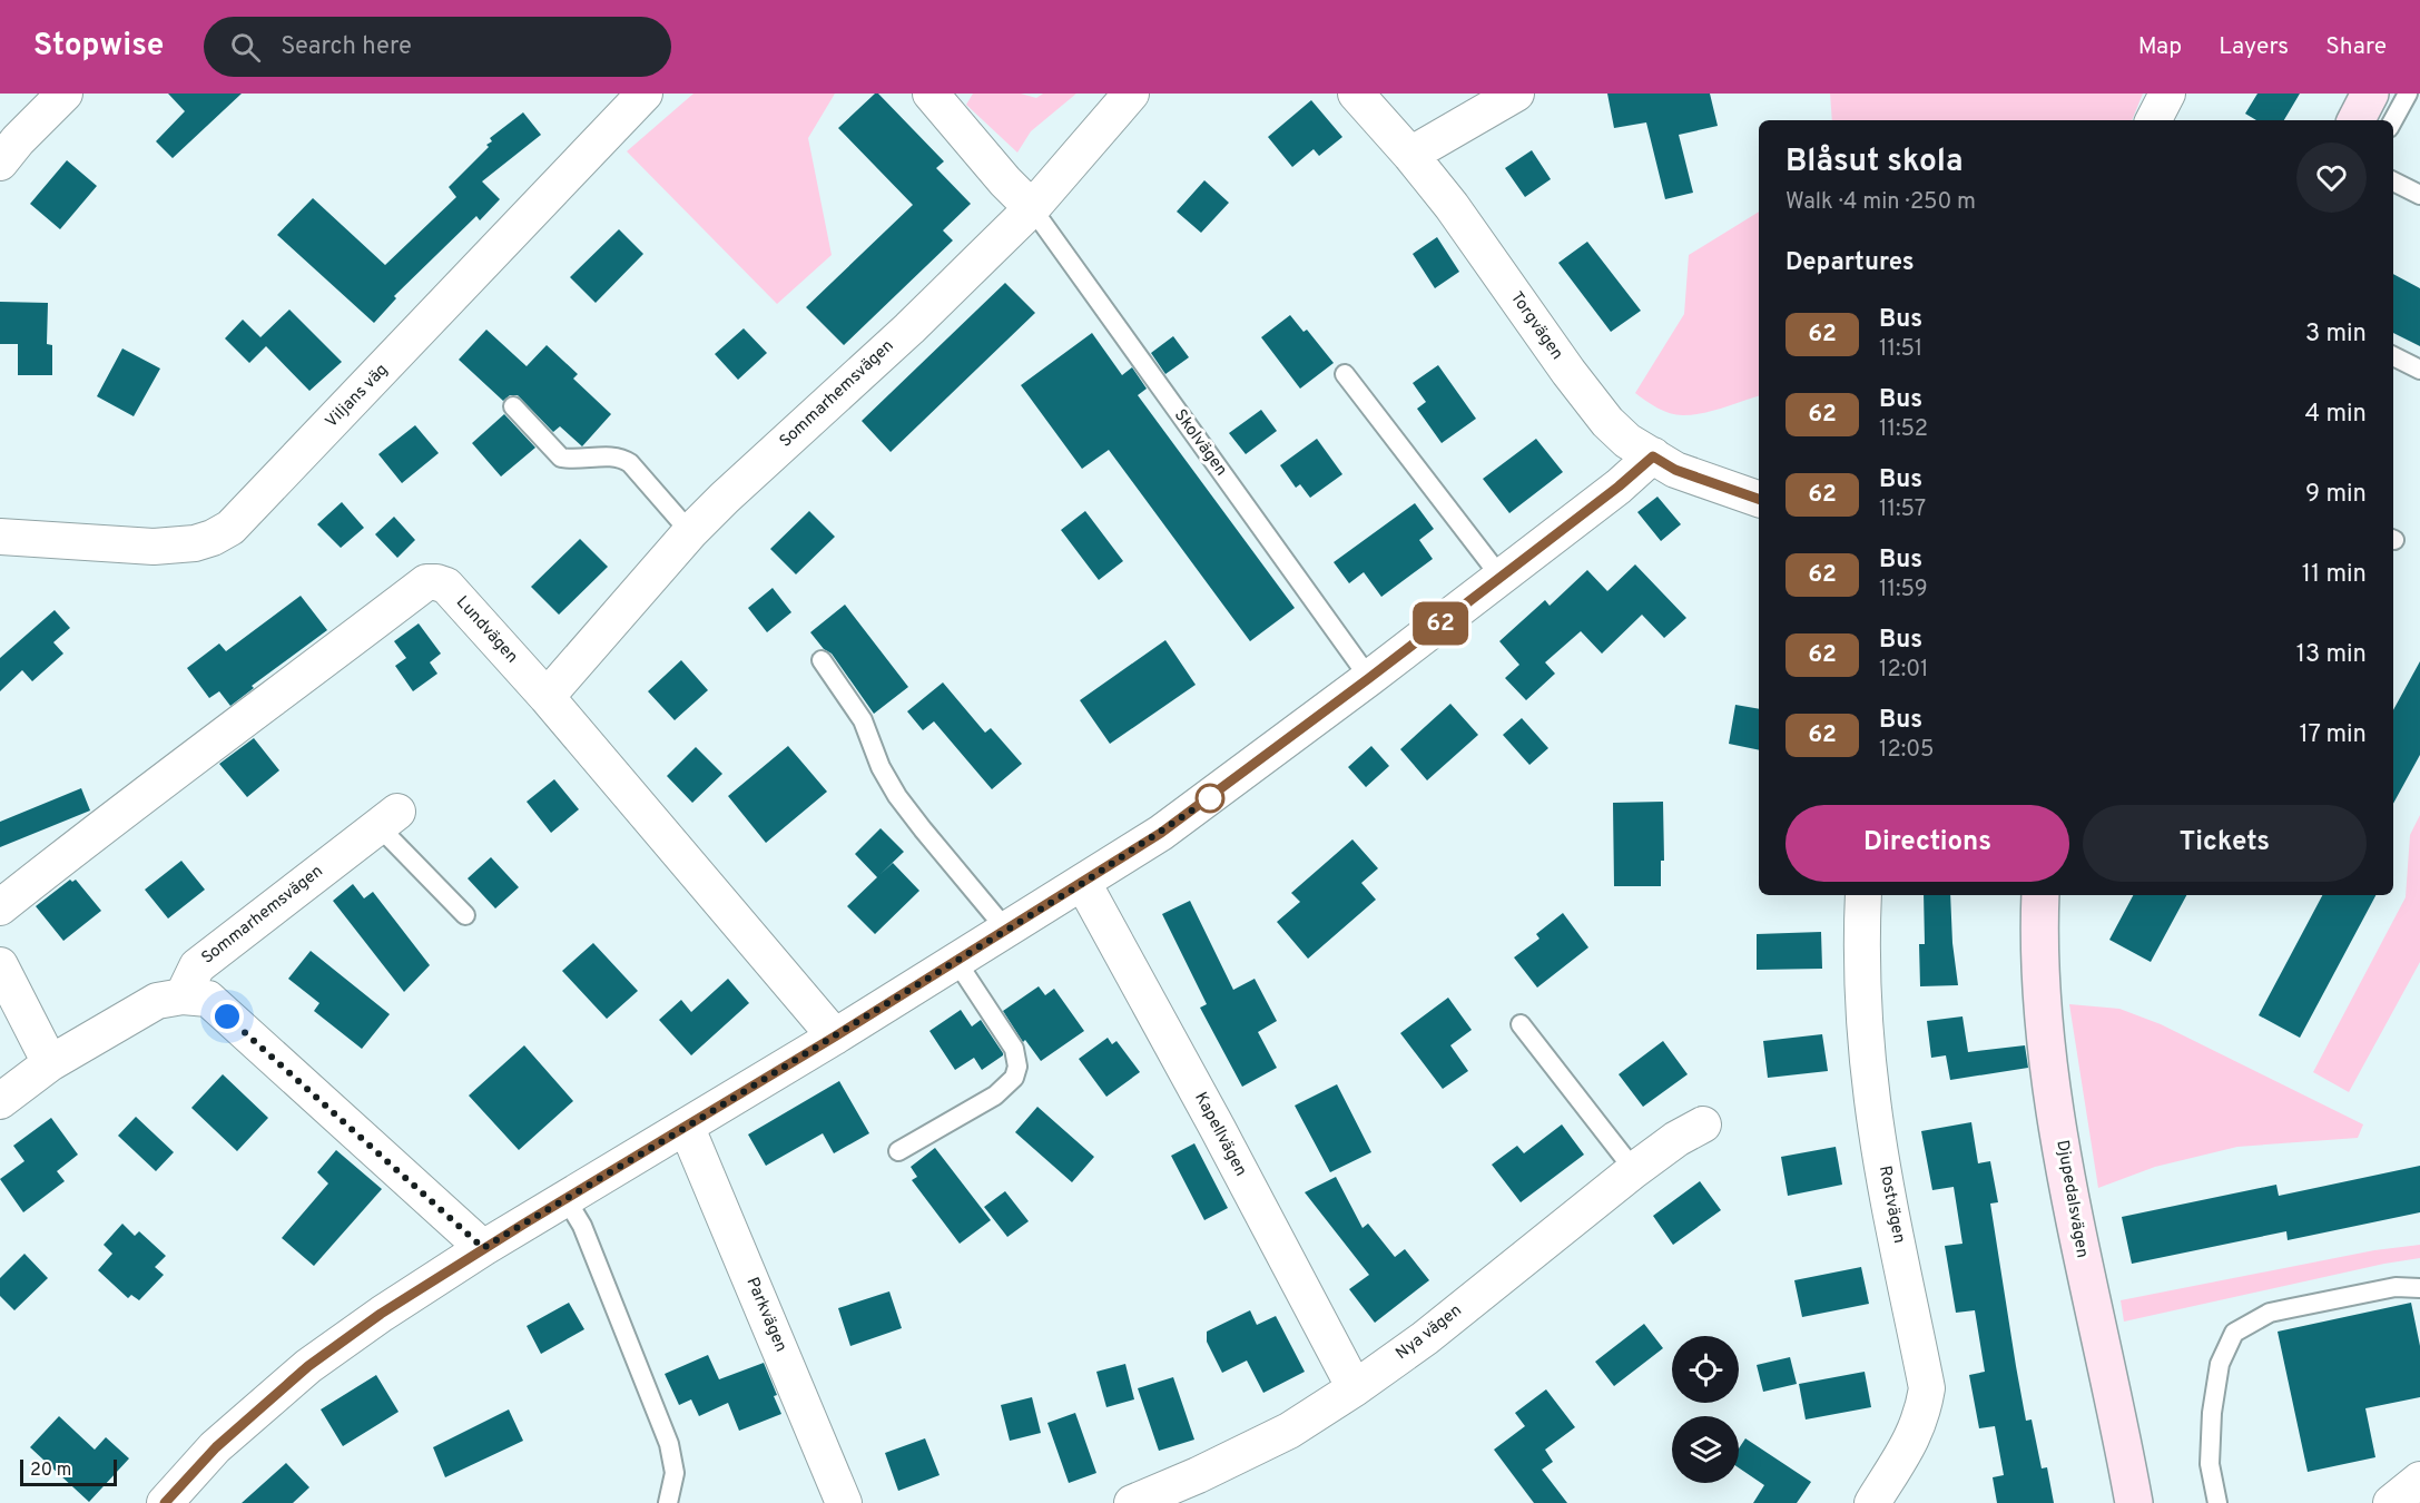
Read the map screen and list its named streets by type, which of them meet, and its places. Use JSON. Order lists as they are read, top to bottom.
{
  "streets": {
    "street": [
      "Torgvägen",
      "Sommarhemsvägen",
      "Viljans väg",
      "Lundvägen",
      "Kapellvägen",
      "Djupedalsvägen",
      "Rostvägen",
      "Parkvägen",
      "Nya vägen"
    ],
    "lane": ["Skolvägen"]
  },
  "crossings": [
    ["Sommarhemsvägen", "Skolvägen"],
    ["Sommarhemsvägen", "Lundvägen"],
    ["Kapellvägen", "Nya vägen"]
  ],
  "lines": ["bus line 62"],
  "scale_bar": "20 m",
  "page": {
    "header": "Stopwise",
    "search": "Search here",
    "nav": ["Map", "Layers", "Share"],
    "on_map": "62",
    "heading": [
      ["Blåsut skola", "Walk · 4 min · 250 m"],
      "Departures"
    ],
    "list": [
      {
        "mark": "62",
        "name": "Bus",
        "note": "11:51",
        "value": "3 min"
      },
      {
        "mark": "62",
        "name": "Bus",
        "note": "11:52",
        "value": "4 min"
      },
      {
        "mark": "62",
        "name": "Bus",
        "note": "11:57",
        "value": "9 min"
      },
      {
        "mark": "62",
        "name": "Bus",
        "note": "11:59",
        "value": "11 min"
      },
      {
        "mark": "62",
        "name": "Bus",
        "note": "12:01",
        "value": "13 min"
      },
      {
        "mark": "62",
        "name": "Bus",
        "note": "12:05",
        "value": "17 min"
      }
    ],
    "buttons": ["Directions", "Tickets"],
    "scale": "20 m"
  }
}
